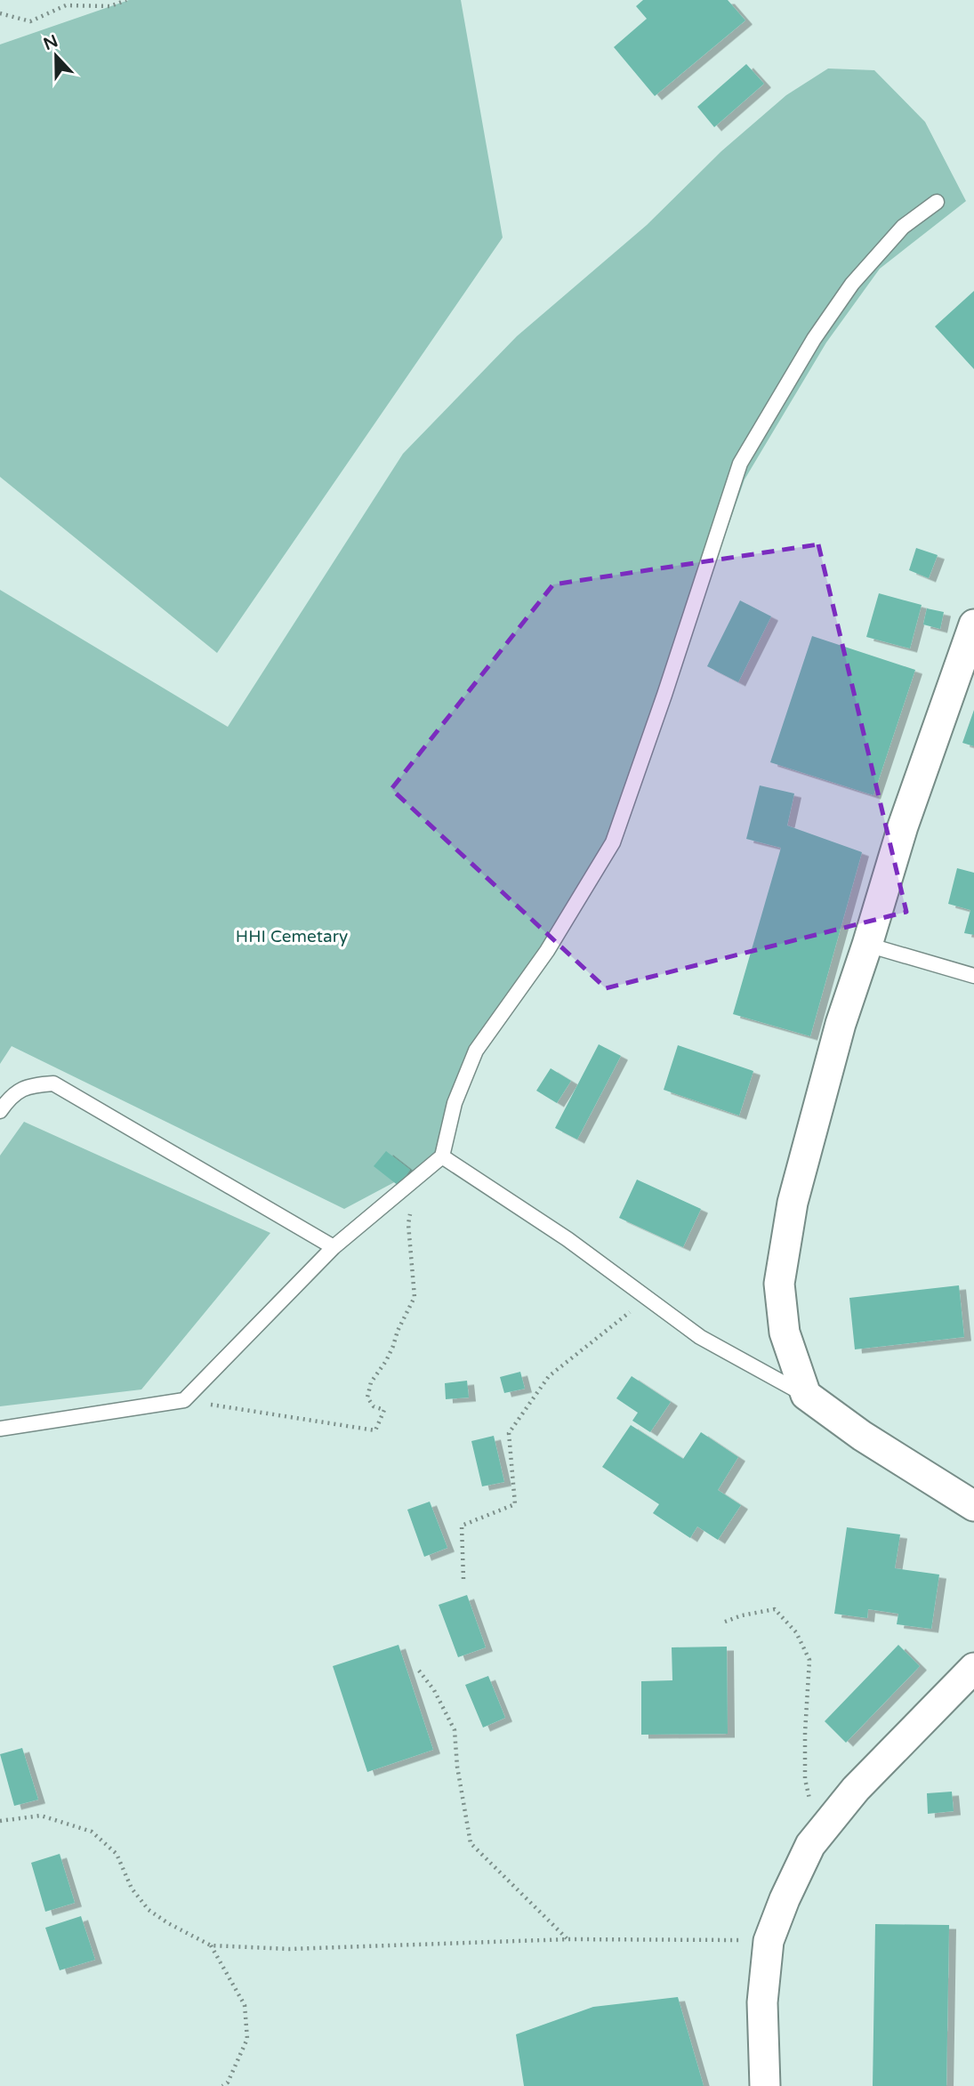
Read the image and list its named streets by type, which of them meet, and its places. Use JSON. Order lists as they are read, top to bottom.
{
  "parks": ["HHI Cemetary"],
  "north": "top"
}
